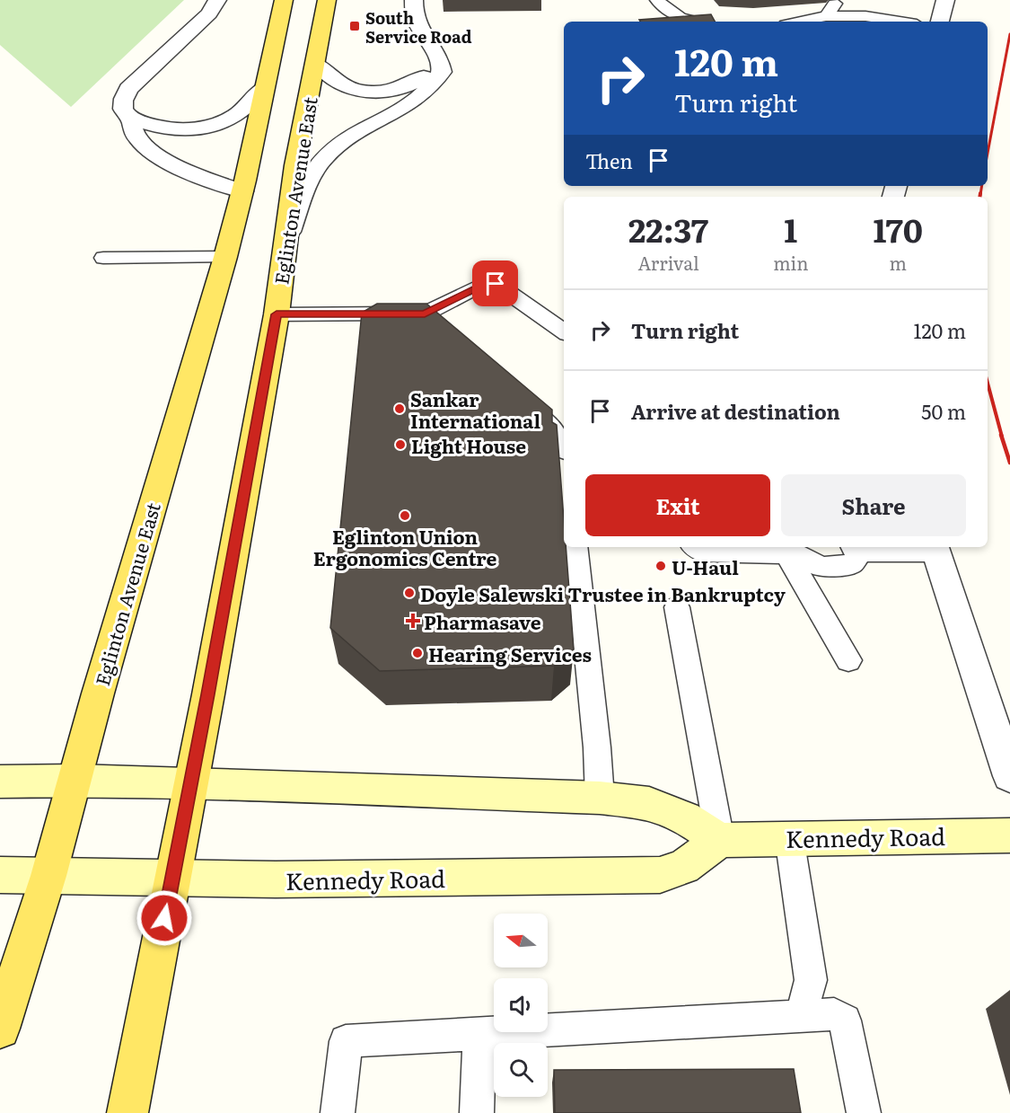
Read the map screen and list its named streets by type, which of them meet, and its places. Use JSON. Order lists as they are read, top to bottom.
{
  "streets": {
    "main road": ["Eglinton Avenue East", "Kennedy Road"]
  },
  "crossings": [
    ["Eglinton Avenue East", "Kennedy Road"]
  ],
  "places": {
    "transit": ["South Service Road"],
    "other": [
      "Sankar International",
      "Light House",
      "Eglinton Union Ergonomics Centre",
      "U-Haul",
      "Doyle Salewski Trustee in Bankruptcy",
      "Hearing Services"
    ],
    "health": ["Pharmasave"]
  },
  "north": "left",
  "page": {
    "turn": ["120 m", "Turn right"],
    "then": "Then",
    "eta": [
      "22:37",
      "Arrival",
      "1",
      "min",
      "170",
      "m"
    ],
    "list": [
      {
        "name": "Turn right",
        "value": "120 m"
      },
      {
        "name": "Arrive at destination",
        "value": "50 m"
      }
    ],
    "buttons": ["Exit", "Share"]
  }
}
